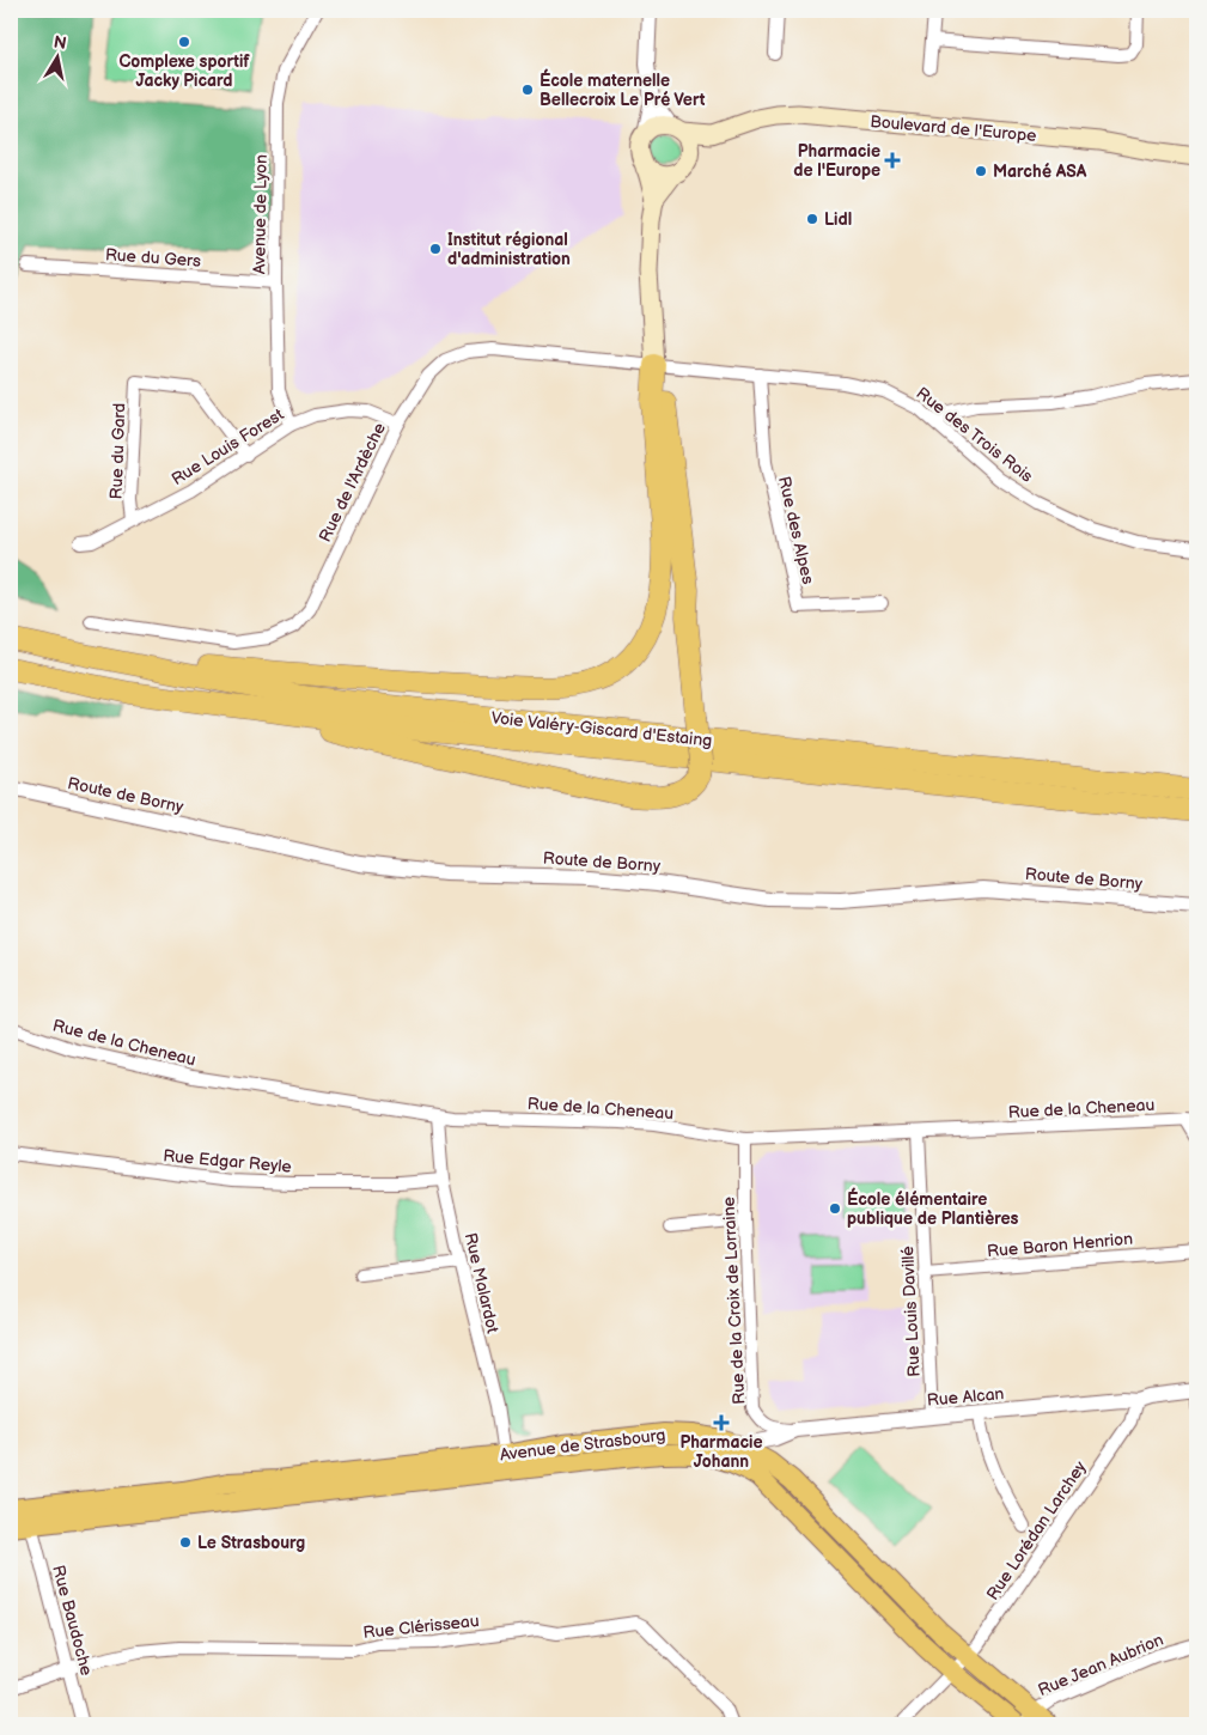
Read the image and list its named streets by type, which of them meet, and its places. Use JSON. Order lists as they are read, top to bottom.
{
  "streets": {
    "highway": ["Voie Valéry-Giscard d'Estaing"],
    "main road": ["Boulevard de l'Europe", "Avenue de Strasbourg"],
    "street": [
      "Avenue de Lyon",
      "Rue du Gers",
      "Rue des Trois Rois",
      "Rue Louis Forest",
      "Rue du Gard",
      "Rue de l'Ardèche",
      "Rue des Alpes",
      "Route de Borny",
      "Rue de la Cheneau",
      "Rue Edgar Reyle",
      "Rue Baron Henrion",
      "Rue Malardot",
      "Rue de la Croix de Lorraine",
      "Rue Louis Davillé",
      "Rue Alcan",
      "Rue Lorédan Larchey",
      "Rue Baudoche",
      "Rue Clérisseau",
      "Rue Jean Aubrion"
    ]
  },
  "crossings": [
    ["Avenue de Lyon", "Rue du Gers"],
    ["Avenue de Lyon", "Rue Louis Forest"],
    ["Rue des Trois Rois", "Rue de l'Ardèche"],
    ["Rue des Trois Rois", "Rue des Alpes"],
    ["Rue Louis Forest", "Rue du Gard"],
    ["Rue Louis Forest", "Rue de l'Ardèche"],
    ["Rue de la Cheneau", "Rue Malardot"],
    ["Rue de la Cheneau", "Rue de la Croix de Lorraine"],
    ["Rue de la Cheneau", "Rue Louis Davillé"],
    ["Rue Edgar Reyle", "Rue Malardot"],
    ["Rue Baron Henrion", "Rue Louis Davillé"],
    ["Rue Malardot", "Avenue de Strasbourg"],
    ["Rue de la Croix de Lorraine", "Rue Alcan"],
    ["Rue Louis Davillé", "Rue Alcan"],
    ["Rue Alcan", "Avenue de Strasbourg"],
    ["Rue Alcan", "Rue Lorédan Larchey"],
    ["Avenue de Strasbourg", "Rue Lorédan Larchey"],
    ["Avenue de Strasbourg", "Rue Baudoche"],
    ["Avenue de Strasbourg", "Rue Jean Aubrion"],
    ["Rue Baudoche", "Rue Clérisseau"]
  ],
  "places": {
    "other": [
      "Complexe sportif Jacky Picard",
      "École maternelle Bellecroix Le Pré Vert",
      "Marché ASA",
      "Lidl",
      "Institut régional d'administration",
      "École élémentaire publique de Plantières",
      "Le Strasbourg"
    ],
    "health": ["Pharmacie de l'Europe", "Pharmacie Johann"]
  },
  "north": "top"
}
